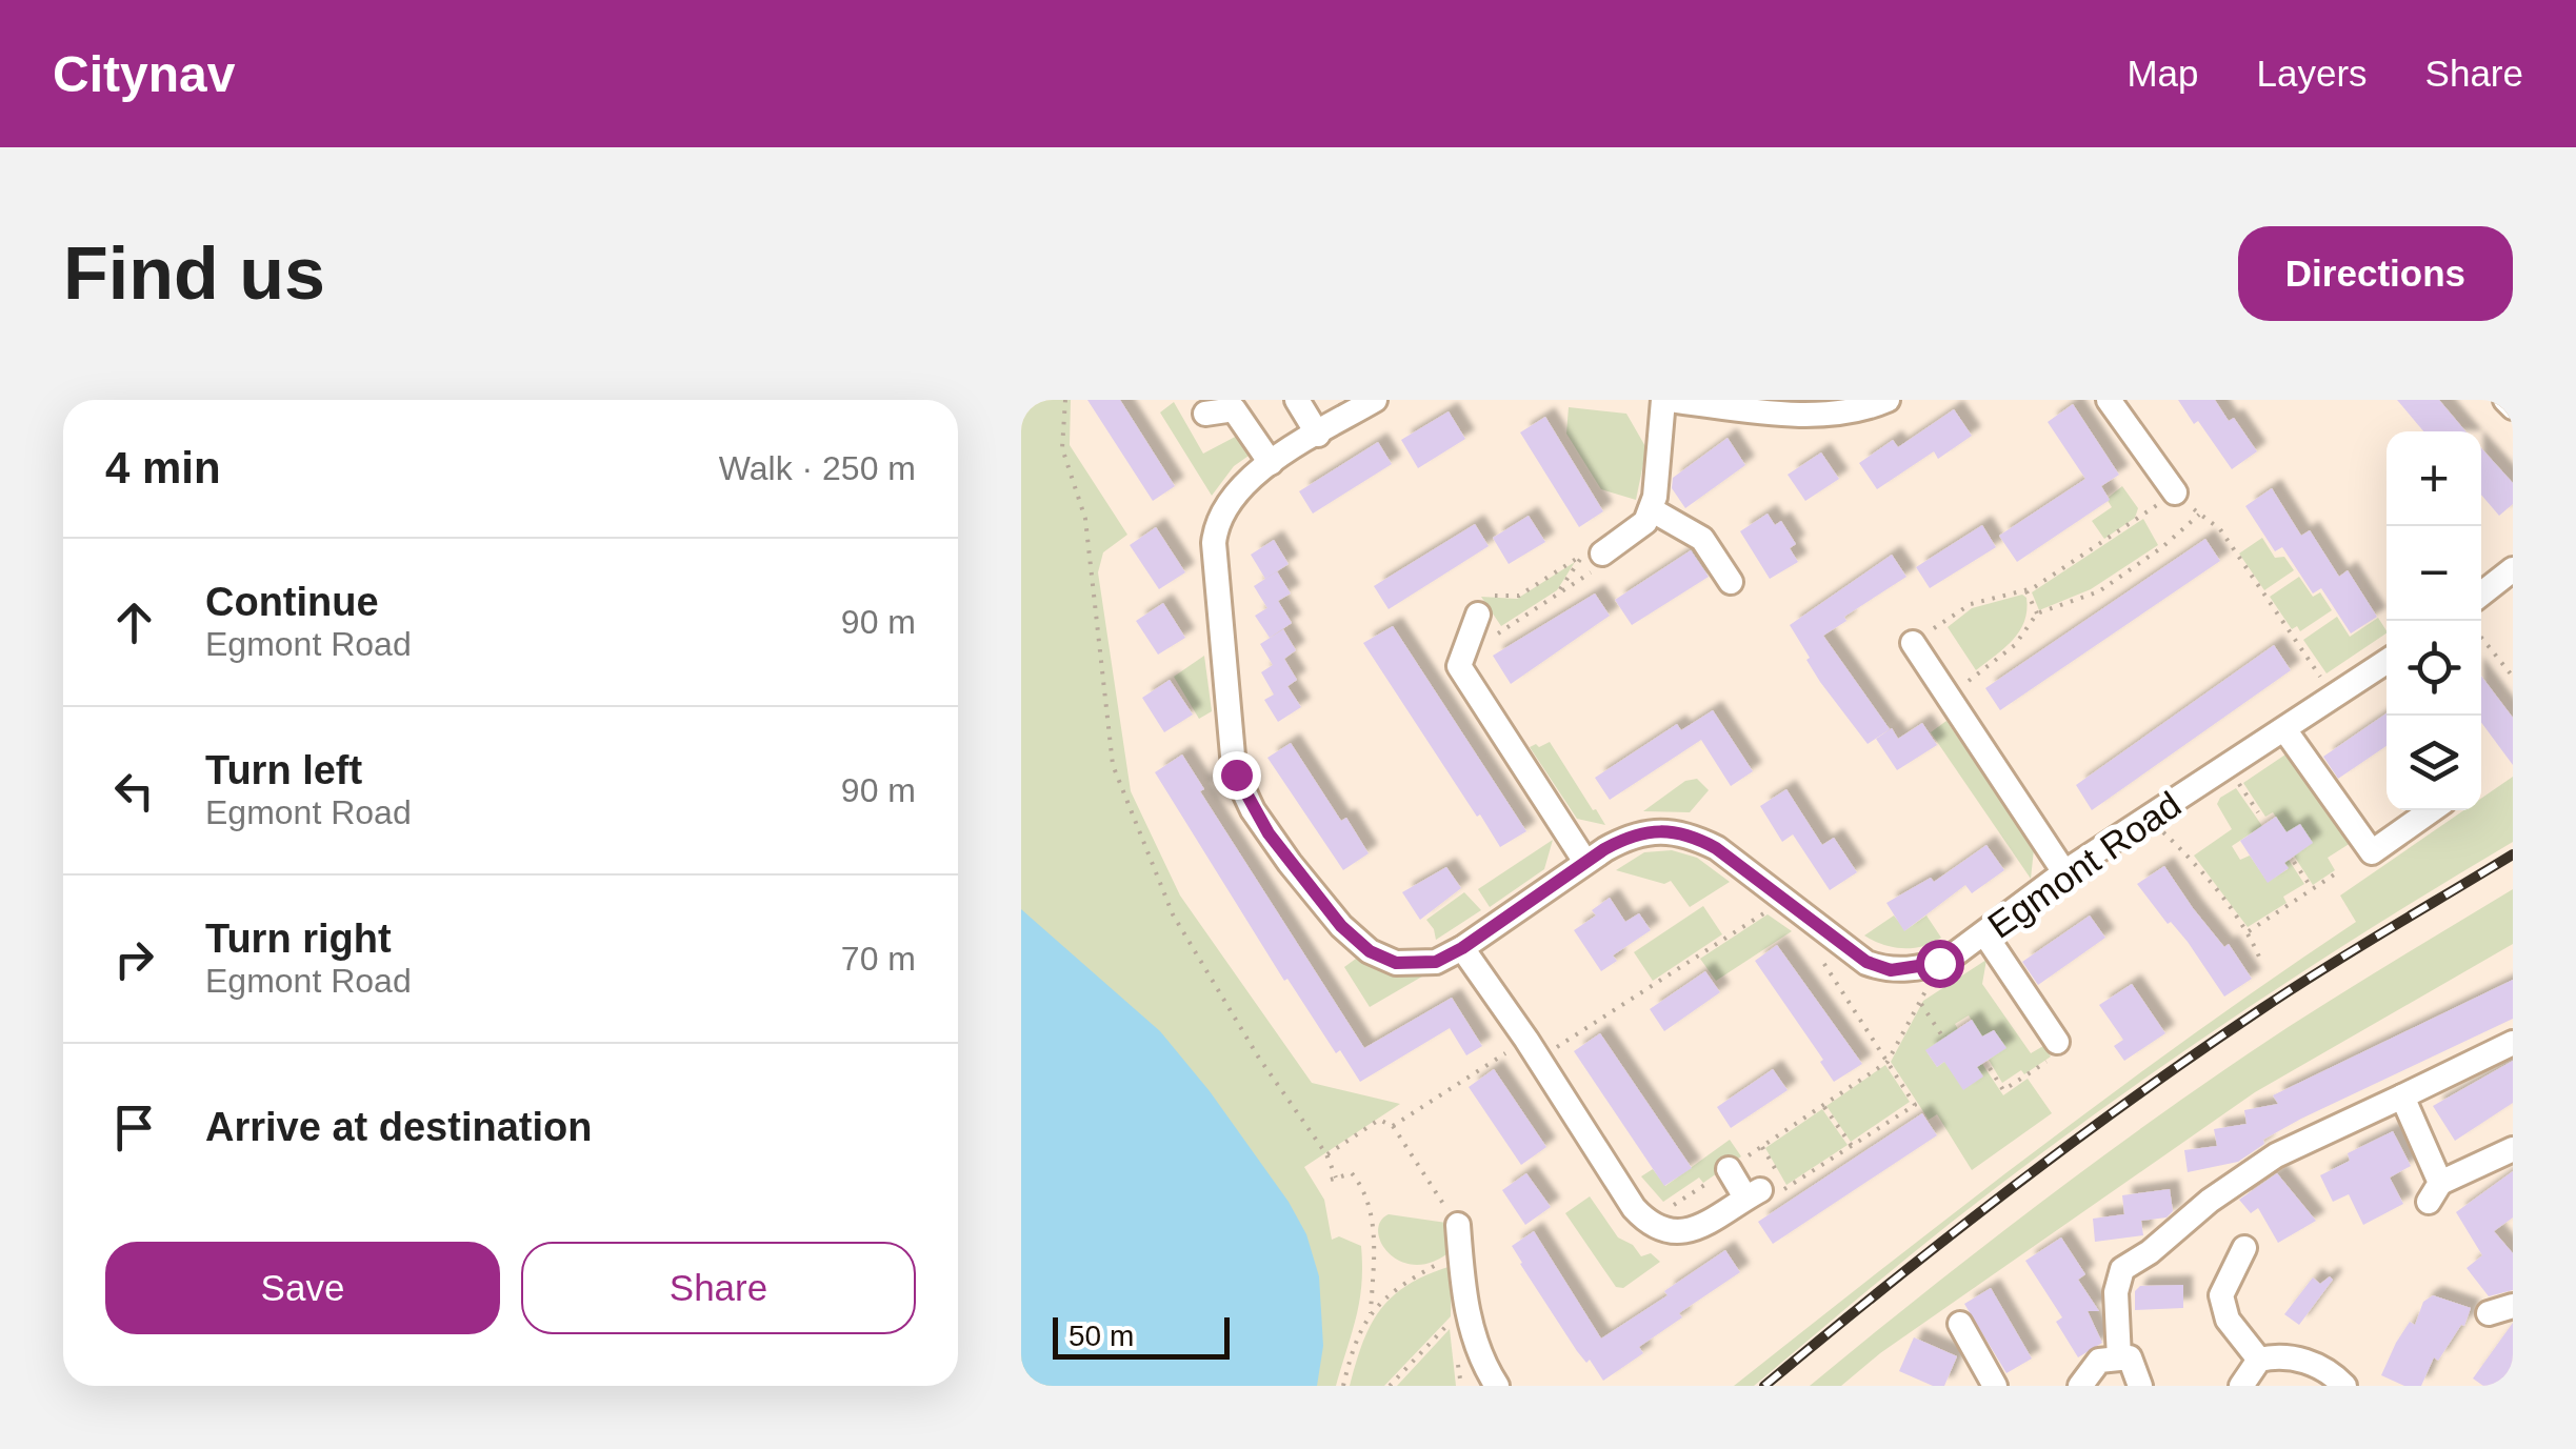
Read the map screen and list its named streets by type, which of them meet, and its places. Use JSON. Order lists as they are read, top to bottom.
{
  "streets": {
    "street": ["Egmont Road"]
  },
  "scale_bar": "50 m",
  "page": {
    "header": "Citynav",
    "nav": ["Map", "Layers", "Share"],
    "buttons": [
      "Directions",
      ["Save", "Share"]
    ],
    "title": "Find us",
    "heading": ["4 min", "Walk · 250 m"],
    "map_buttons": ["+", "−"],
    "list": [
      ["Continue", "Egmont Road", "90 m"],
      ["Turn left", "Egmont Road", "90 m"],
      ["Turn right", "Egmont Road", "70 m"],
      "Arrive at destination"
    ],
    "scale": "50 m"
  }
}
